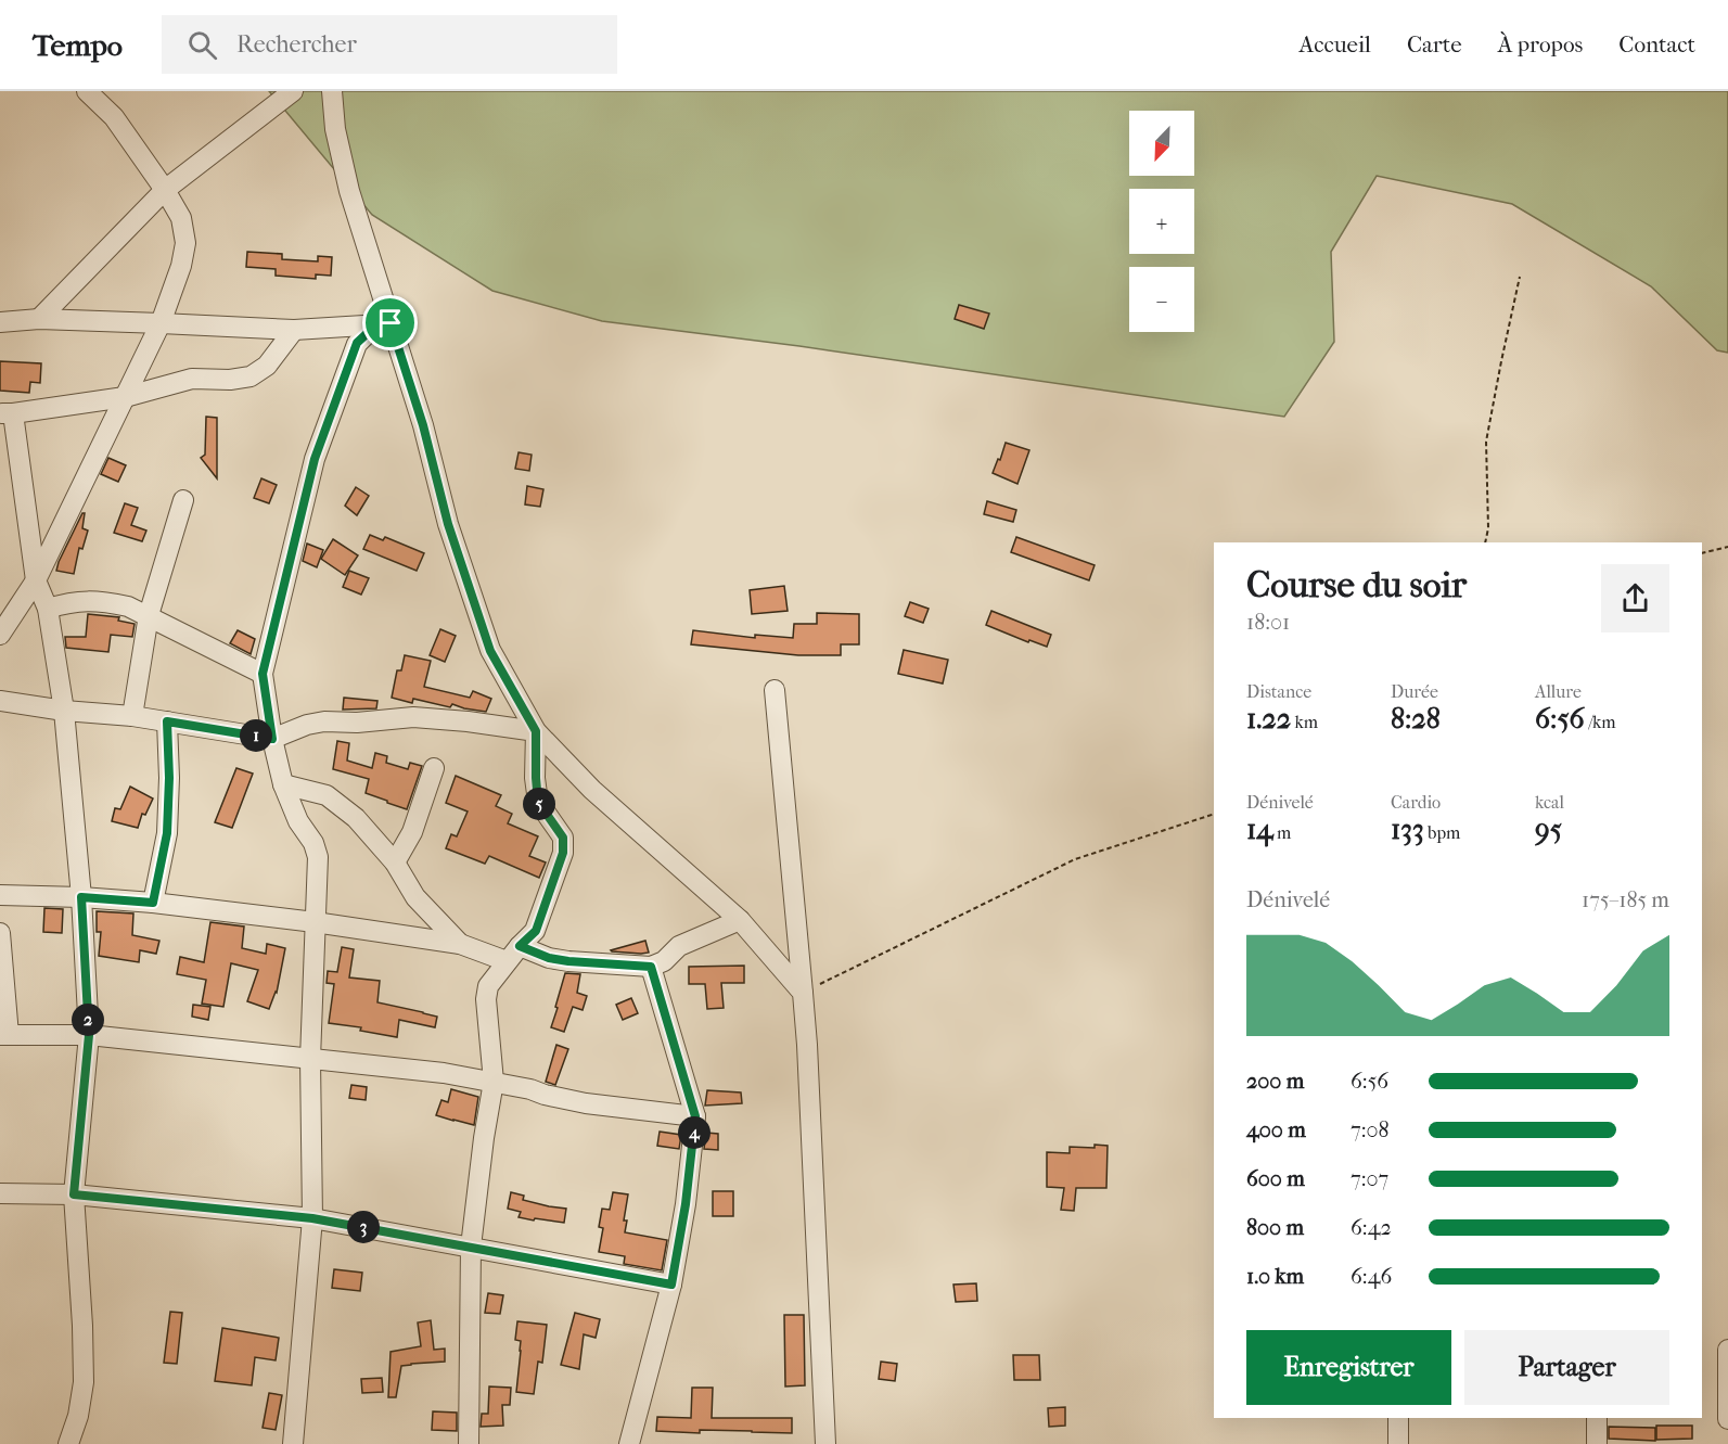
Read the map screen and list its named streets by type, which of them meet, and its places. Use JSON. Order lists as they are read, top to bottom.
{
  "north": "bottom left",
  "page": {
    "header": "Tempo",
    "search": "Rechercher",
    "nav": [
      "Accueil",
      "Carte",
      "À propos",
      "Contact"
    ],
    "map_buttons": ["+", "−"],
    "heading": ["Course du soir", "18:01"],
    "stats": [
      ["Distance", "1.22 km"],
      ["Durée", "8:28"],
      ["Allure", "6:56 /km"],
      ["Dénivelé", "14 m"],
      ["Cardio", "133 bpm"],
      ["kcal", "95"]
    ],
    "pins": [
      "1",
      "5",
      "2",
      "4",
      "3"
    ],
    "chart": ["Dénivelé", "175–185 m"],
    "list": [
      {
        "name": "200 m",
        "note": "6:56"
      },
      {
        "name": "400 m",
        "note": "7:08"
      },
      {
        "name": "600 m",
        "note": "7:07"
      },
      {
        "name": "800 m",
        "note": "6:42"
      },
      {
        "name": "1.0 km",
        "note": "6:46"
      }
    ],
    "buttons": ["Enregistrer", "Partager"]
  }
}
